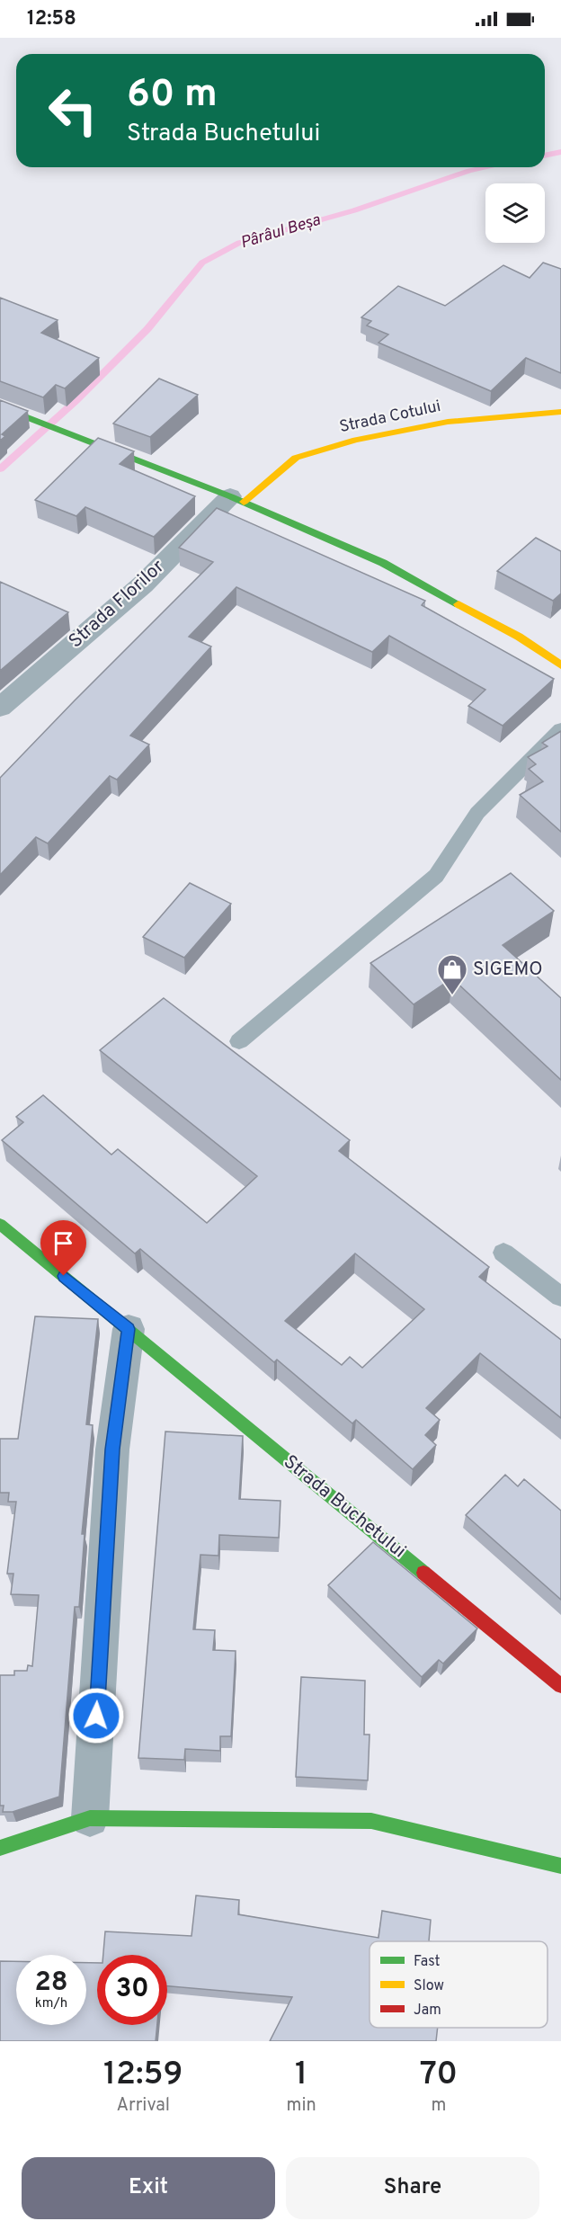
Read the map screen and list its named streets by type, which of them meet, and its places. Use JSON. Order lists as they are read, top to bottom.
{
  "streets": {
    "street": ["Strada Cotului", "Strada Florilor", "Strada Buchetului"]
  },
  "crossings": [
    ["Strada Cotului", "Strada Florilor"]
  ],
  "water": ["Pârâul Beșa"],
  "places": {
    "shop": ["SIGEMO"]
  },
  "legend": ["Fast", "Slow", "Jam"],
  "page": {
    "status": "12:58",
    "turn": ["60 m", "Strada Buchetului"],
    "speed": "28 km/h",
    "limit": "30",
    "eta": [
      "12:59",
      "Arrival",
      "1",
      "min",
      "70",
      "m"
    ],
    "buttons": ["Exit", "Share"]
  }
}
